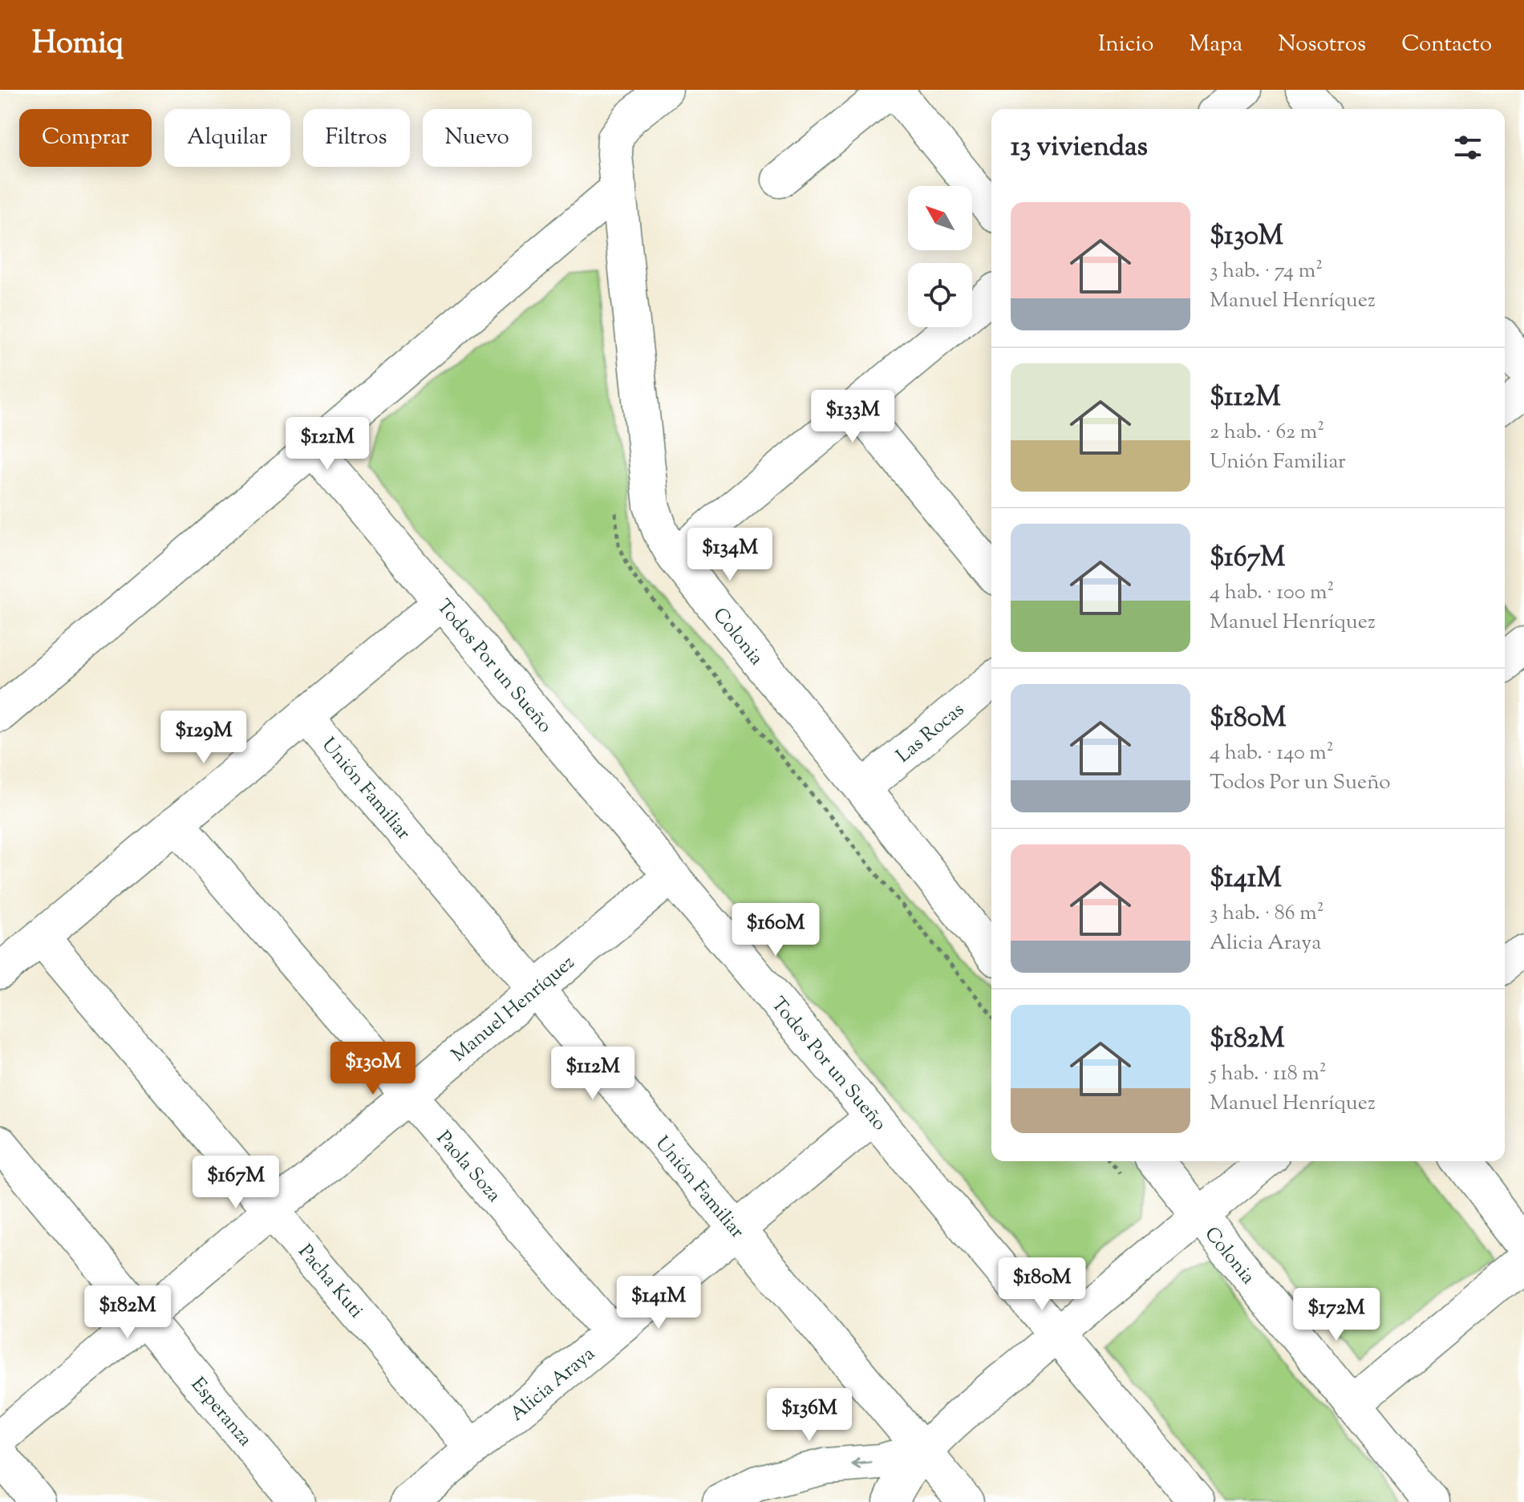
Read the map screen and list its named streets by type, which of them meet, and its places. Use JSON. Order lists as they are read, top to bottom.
{
  "streets": {
    "street": [
      "Colonia",
      "Todos Por un Sueño",
      "Las Rocas",
      "Unión Familiar",
      "Manuel Henríquez",
      "Paola Soza",
      "Pacha Kuti",
      "Alicia Araya",
      "Esperanza"
    ]
  },
  "crossings": [
    ["Colonia", "Las Rocas"],
    ["Todos Por un Sueño", "Manuel Henríquez"],
    ["Todos Por un Sueño", "Alicia Araya"],
    ["Unión Familiar", "Manuel Henríquez"],
    ["Unión Familiar", "Alicia Araya"],
    ["Manuel Henríquez", "Paola Soza"],
    ["Manuel Henríquez", "Pacha Kuti"],
    ["Manuel Henríquez", "Esperanza"],
    ["Paola Soza", "Alicia Araya"],
    ["Pacha Kuti", "Alicia Araya"]
  ],
  "north": "top left",
  "page": {
    "header": "Homiq",
    "nav": [
      "Inicio",
      "Mapa",
      "Nosotros",
      "Contacto"
    ],
    "chip": [
      "Comprar",
      "Alquilar",
      "Filtros",
      "Nuevo"
    ],
    "heading": "13 viviendas",
    "list": [
      {
        "name": "$130M",
        "note": "3 hab. · 74 m² · Manuel Henríquez"
      },
      {
        "name": "$112M",
        "note": "2 hab. · 62 m² · Unión Familiar"
      },
      {
        "name": "$167M",
        "note": "4 hab. · 100 m² · Manuel Henríquez"
      },
      {
        "name": "$180M",
        "note": "4 hab. · 140 m² · Todos Por un Sueño"
      },
      {
        "name": "$141M",
        "note": "3 hab. · 86 m² · Alicia Araya"
      },
      {
        "name": "$182M",
        "note": "5 hab. · 118 m² · Manuel Henríquez"
      }
    ],
    "price": [
      "$133M",
      "$121M",
      "$134M",
      "$129M",
      "$160M",
      "$130M",
      "$112M",
      "$167M",
      "$180M",
      "$141M",
      "$182M",
      "$172M",
      "$136M"
    ]
  }
}
